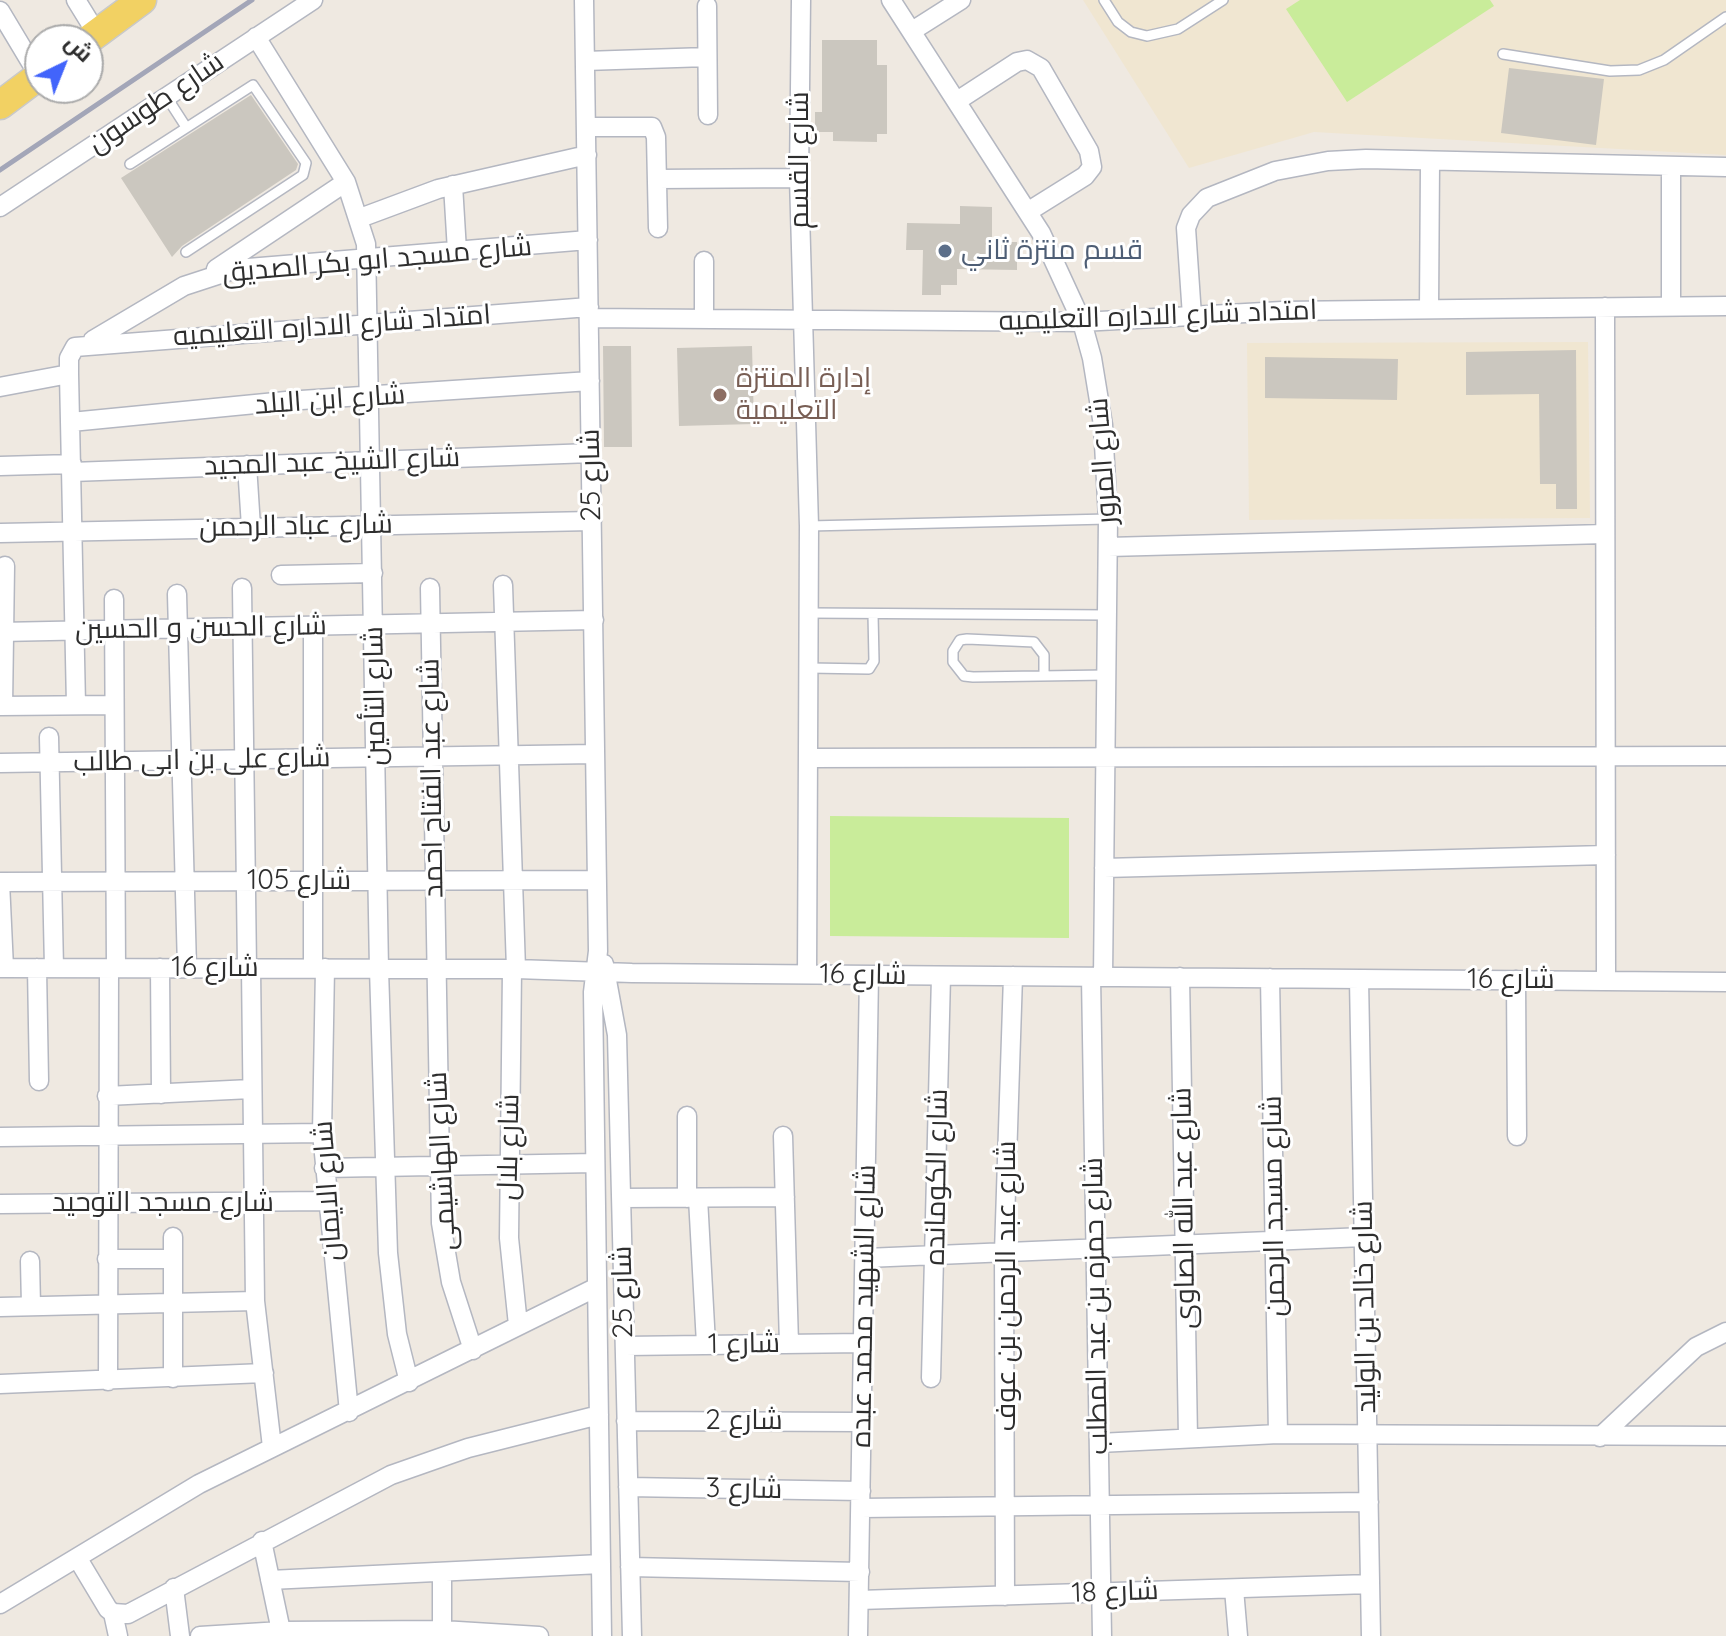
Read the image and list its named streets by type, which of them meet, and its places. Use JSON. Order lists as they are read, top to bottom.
{
  "streets": {
    "street": [
      "شارع طوسون",
      "شارع القسم",
      "شارع مسجد ابو بكر الصديق",
      "امتداد شارع الاداره التعليميه",
      "شارع ابن البلد",
      "شارع المرور",
      "شارع الشيخ عبد المجيد",
      "شارع 25",
      "شارع عباد الرحمن",
      "شارع الحسن و الحسين",
      "شارع التأمين",
      "شارع على بن ابى طالب",
      "شارع عبد الفتاح احمد",
      "شارع 105",
      "شارع 16",
      "شارع بلال",
      "شارع الهاشيمى",
      "شارع الكومانده",
      "شارع الايمان",
      "شارع مسجد التوحيد",
      "شارع مسجد الرحمن",
      "شارع عبد الله الصاوى",
      "شارع عبد الرحمن بن عوف",
      "شارع الشهيد محمد عبده",
      "شارع حمزه بن عبد المطلب",
      "شارع خالد بن الوليد",
      "شارع 1",
      "شارع 2",
      "شارع 3",
      "شارع 18"
    ]
  },
  "crossings": [
    ["شارع طوسون", "شارع التأمين"],
    ["شارع القسم", "امتداد شارع الاداره التعليميه"],
    ["شارع القسم", "شارع 16"],
    ["شارع مسجد ابو بكر الصديق", "امتداد شارع الاداره التعليميه"],
    ["شارع مسجد ابو بكر الصديق", "شارع 25"],
    ["شارع مسجد ابو بكر الصديق", "شارع التأمين"],
    ["امتداد شارع الاداره التعليميه", "شارع المرور"],
    ["امتداد شارع الاداره التعليميه", "شارع 25"],
    ["امتداد شارع الاداره التعليميه", "شارع التأمين"],
    ["شارع ابن البلد", "شارع 25"],
    ["شارع ابن البلد", "شارع التأمين"],
    ["شارع المرور", "شارع 16"],
    ["شارع المرور", "شارع حمزه بن عبد المطلب"],
    ["شارع الشيخ عبد المجيد", "شارع 25"],
    ["شارع الشيخ عبد المجيد", "شارع التأمين"],
    ["شارع 25", "شارع عباد الرحمن"],
    ["شارع 25", "شارع الحسن و الحسين"],
    ["شارع 25", "شارع على بن ابى طالب"],
    ["شارع 25", "شارع 105"],
    ["شارع 25", "شارع 16"],
    ["شارع 25", "شارع 1"],
    ["شارع 25", "شارع 2"],
    ["شارع 25", "شارع 3"],
    ["شارع عباد الرحمن", "شارع التأمين"],
    ["شارع الحسن و الحسين", "شارع التأمين"],
    ["شارع الحسن و الحسين", "شارع عبد الفتاح احمد"],
    ["شارع الحسن و الحسين", "شارع بلال"],
    ["شارع الحسن و الحسين", "شارع الايمان"],
    ["شارع التأمين", "شارع على بن ابى طالب"],
    ["شارع التأمين", "شارع 105"],
    ["شارع التأمين", "شارع 16"],
    ["شارع على بن ابى طالب", "شارع عبد الفتاح احمد"],
    ["شارع على بن ابى طالب", "شارع بلال"],
    ["شارع على بن ابى طالب", "شارع الايمان"],
    ["شارع عبد الفتاح احمد", "شارع 105"],
    ["شارع عبد الفتاح احمد", "شارع 16"],
    ["شارع عبد الفتاح احمد", "شارع الهاشيمى"],
    ["شارع 105", "شارع بلال"],
    ["شارع 105", "شارع الايمان"],
    ["شارع 16", "شارع بلال"],
    ["شارع 16", "شارع الهاشيمى"],
    ["شارع 16", "شارع الكومانده"],
    ["شارع 16", "شارع الايمان"],
    ["شارع 16", "شارع مسجد الرحمن"],
    ["شارع 16", "شارع عبد الله الصاوى"],
    ["شارع 16", "شارع عبد الرحمن بن عوف"],
    ["شارع 16", "شارع الشهيد محمد عبده"],
    ["شارع 16", "شارع حمزه بن عبد المطلب"],
    ["شارع 16", "شارع خالد بن الوليد"],
    ["شارع الايمان", "شارع مسجد التوحيد"],
    ["شارع عبد الرحمن بن عوف", "شارع 3"],
    ["شارع عبد الرحمن بن عوف", "شارع 18"],
    ["شارع الشهيد محمد عبده", "شارع 1"],
    ["شارع الشهيد محمد عبده", "شارع 2"],
    ["شارع الشهيد محمد عبده", "شارع 3"],
    ["شارع الشهيد محمد عبده", "شارع 18"],
    ["شارع حمزه بن عبد المطلب", "شارع 3"],
    ["شارع حمزه بن عبد المطلب", "شارع 18"],
    ["شارع خالد بن الوليد", "شارع 3"],
    ["شارع خالد بن الوليد", "شارع 18"]
  ],
  "places": ["قسم منتزة ثاني", "إدارة المنتزة التعليمية"],
  "north": "top right"
}
